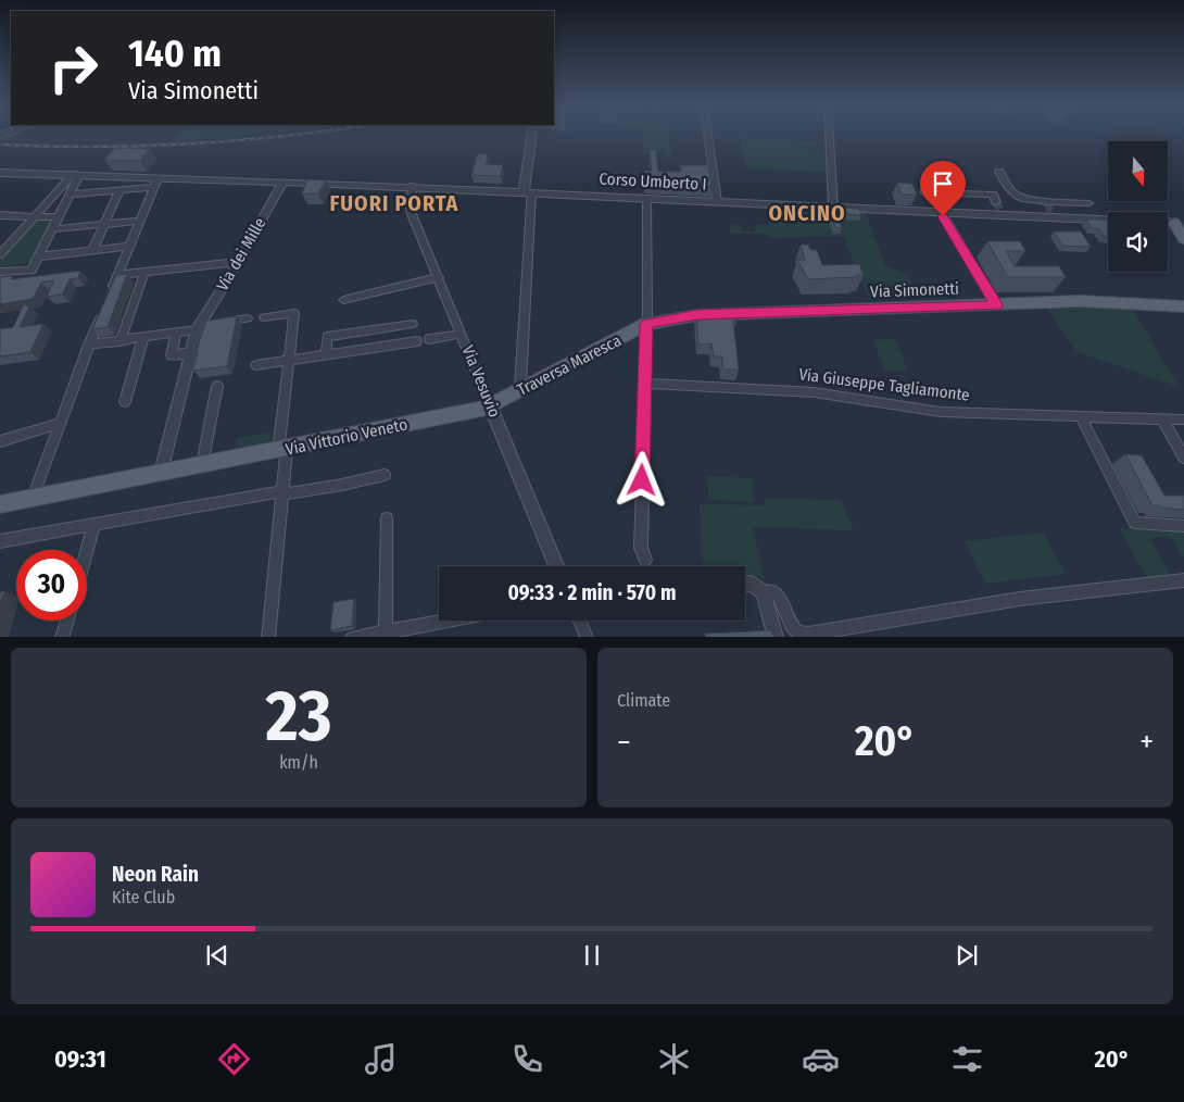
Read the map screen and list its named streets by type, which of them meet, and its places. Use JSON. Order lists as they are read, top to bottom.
{
  "streets": {
    "main road": ["Via Simonetti", "Traversa Maresca", "Via Vittorio Veneto"],
    "street": [
      "Corso Umberto I",
      "Via dei Mille",
      "Via Vesuvio",
      "Via Giuseppe Tagliamonte"
    ]
  },
  "crossings": [
    ["Corso Umberto I", "Via dei Mille"],
    ["Corso Umberto I", "Via Vesuvio"],
    ["Via dei Mille", "Via Vittorio Veneto"],
    ["Via Simonetti", "Traversa Maresca"],
    ["Traversa Maresca", "Via Vesuvio"],
    ["Traversa Maresca", "Via Vittorio Veneto"],
    ["Via Vesuvio", "Via Vittorio Veneto"]
  ],
  "districts": ["FUORI PORTA", "ONCINO"],
  "north": "bottom",
  "page": {
    "turn": ["140 m", "Via Simonetti"],
    "limit": "30",
    "trip": "09:33 · 2 min · 570 m",
    "tile": [
      ["23", "km/h"],
      "Climate"
    ],
    "heat": ["−", "20°", "+"],
    "song": ["Neon Rain", "Kite Club"],
    "tabs": ["09:31", "20°"]
  }
}
